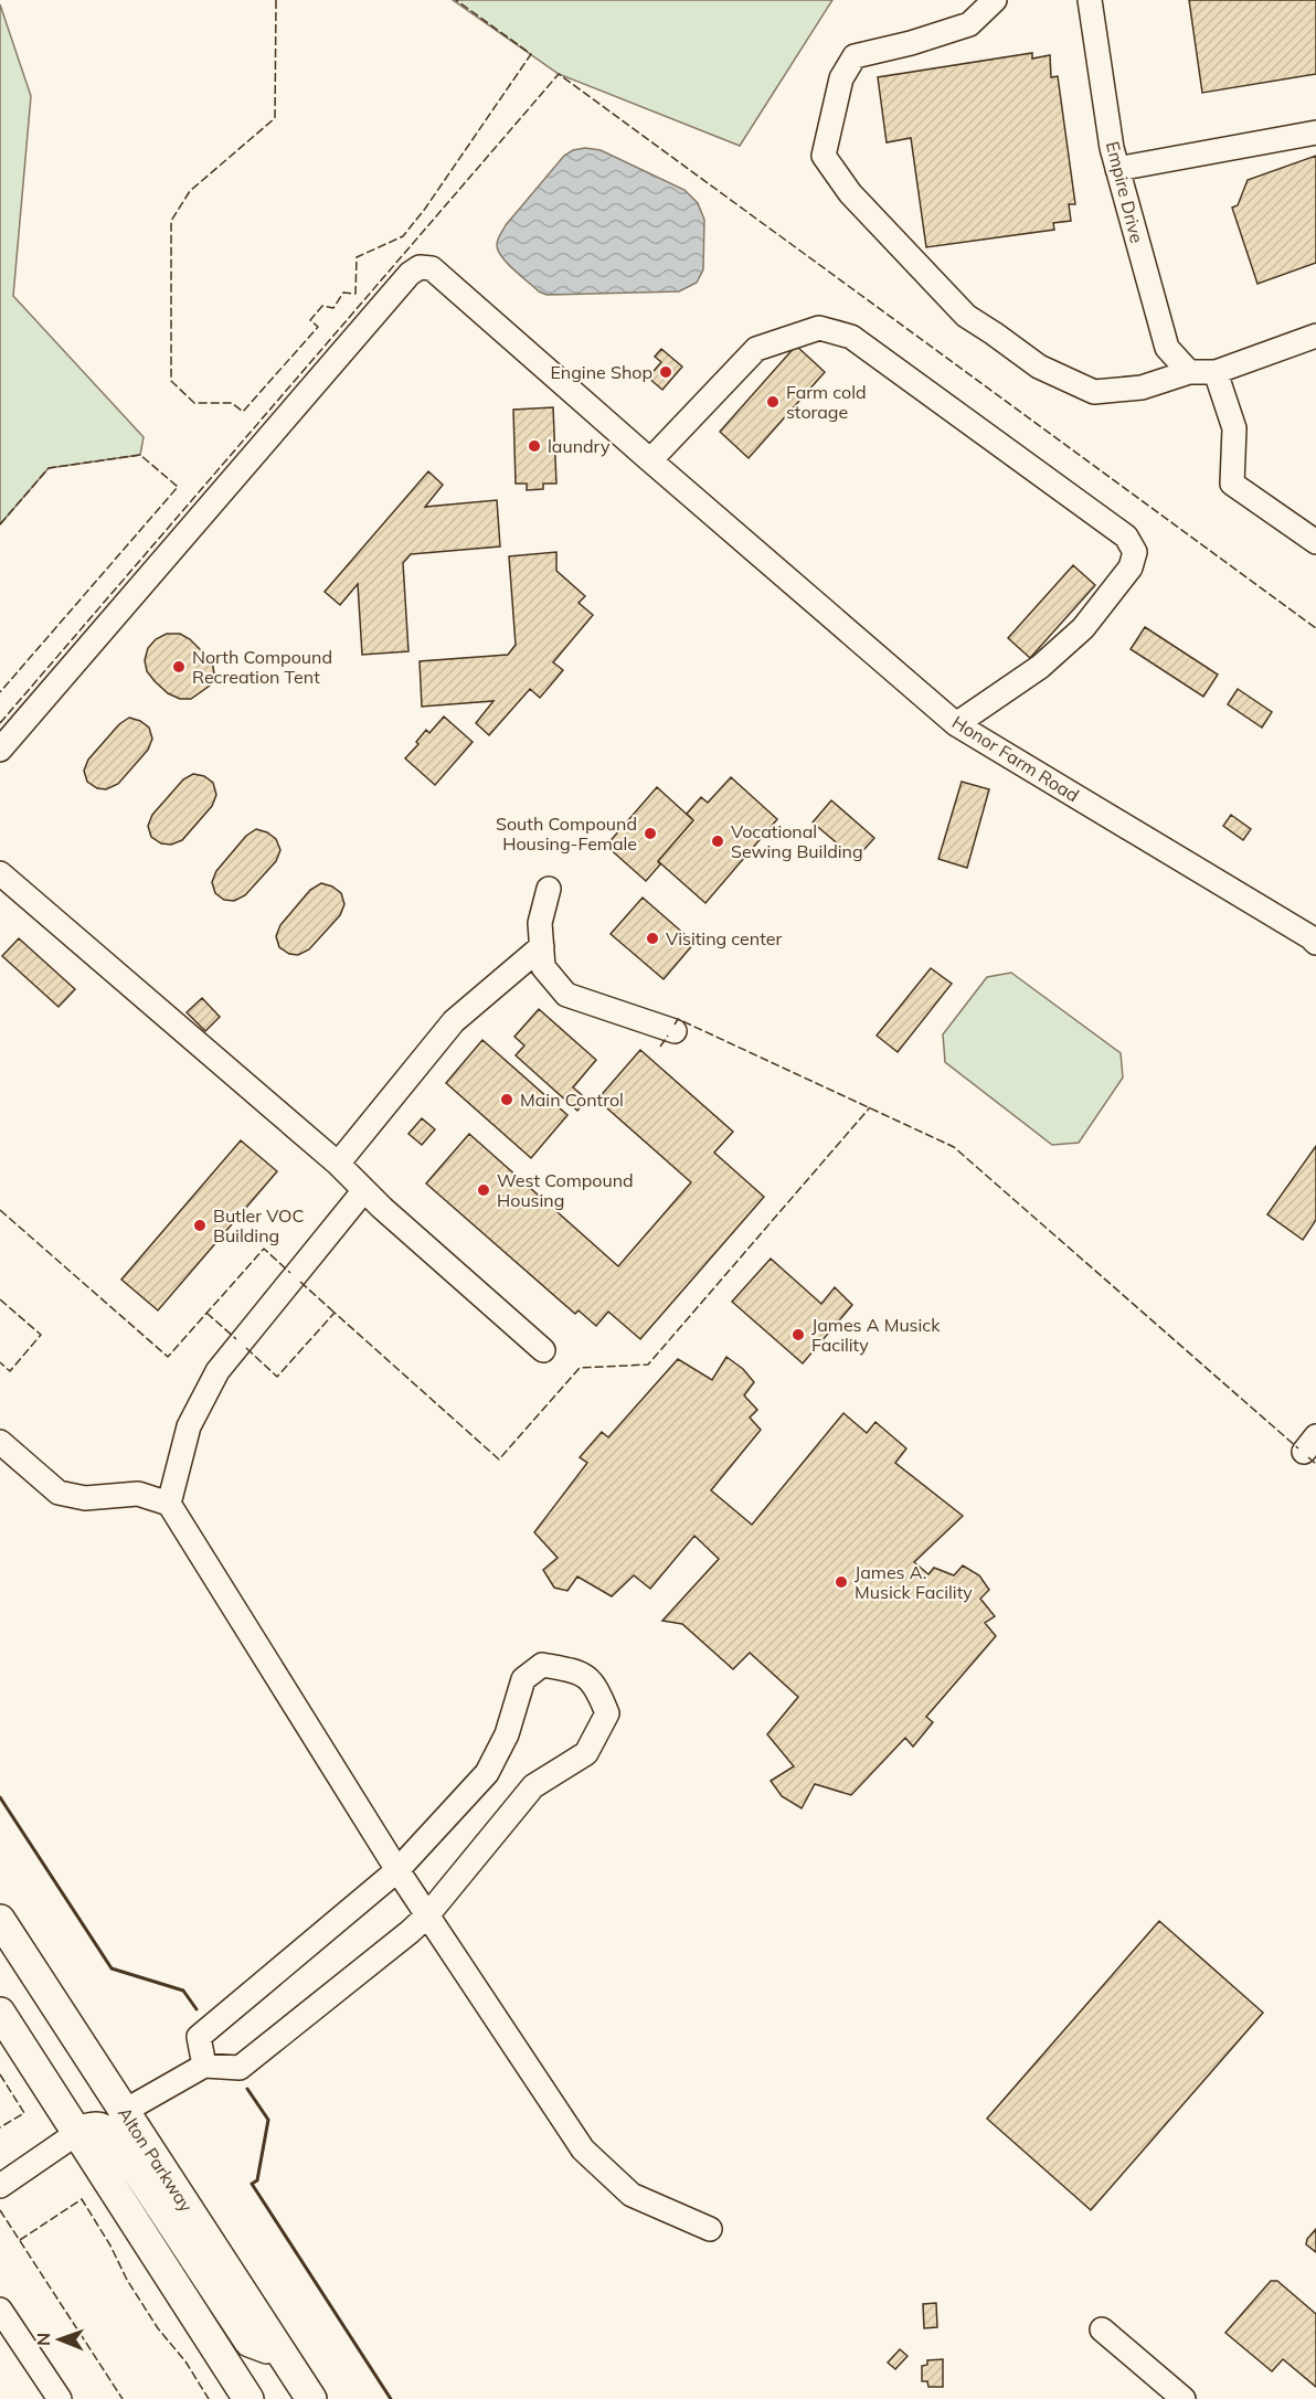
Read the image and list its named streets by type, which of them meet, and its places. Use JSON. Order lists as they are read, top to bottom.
{
  "streets": {
    "main road": ["Alton Parkway"],
    "street": ["Empire Drive", "Honor Farm Road"]
  },
  "places": [
    "Engine Shop",
    "Farm cold storage",
    "laundry",
    "North Compound Recreation Tent",
    "South Compound Housing-Female",
    "Vocational Sewing Building",
    "Visiting center",
    "Main Control",
    "West Compound Housing",
    "Butler VOC Building",
    "James A Musick Facility",
    "James A. Musick Facility"
  ],
  "north": "left"
}
